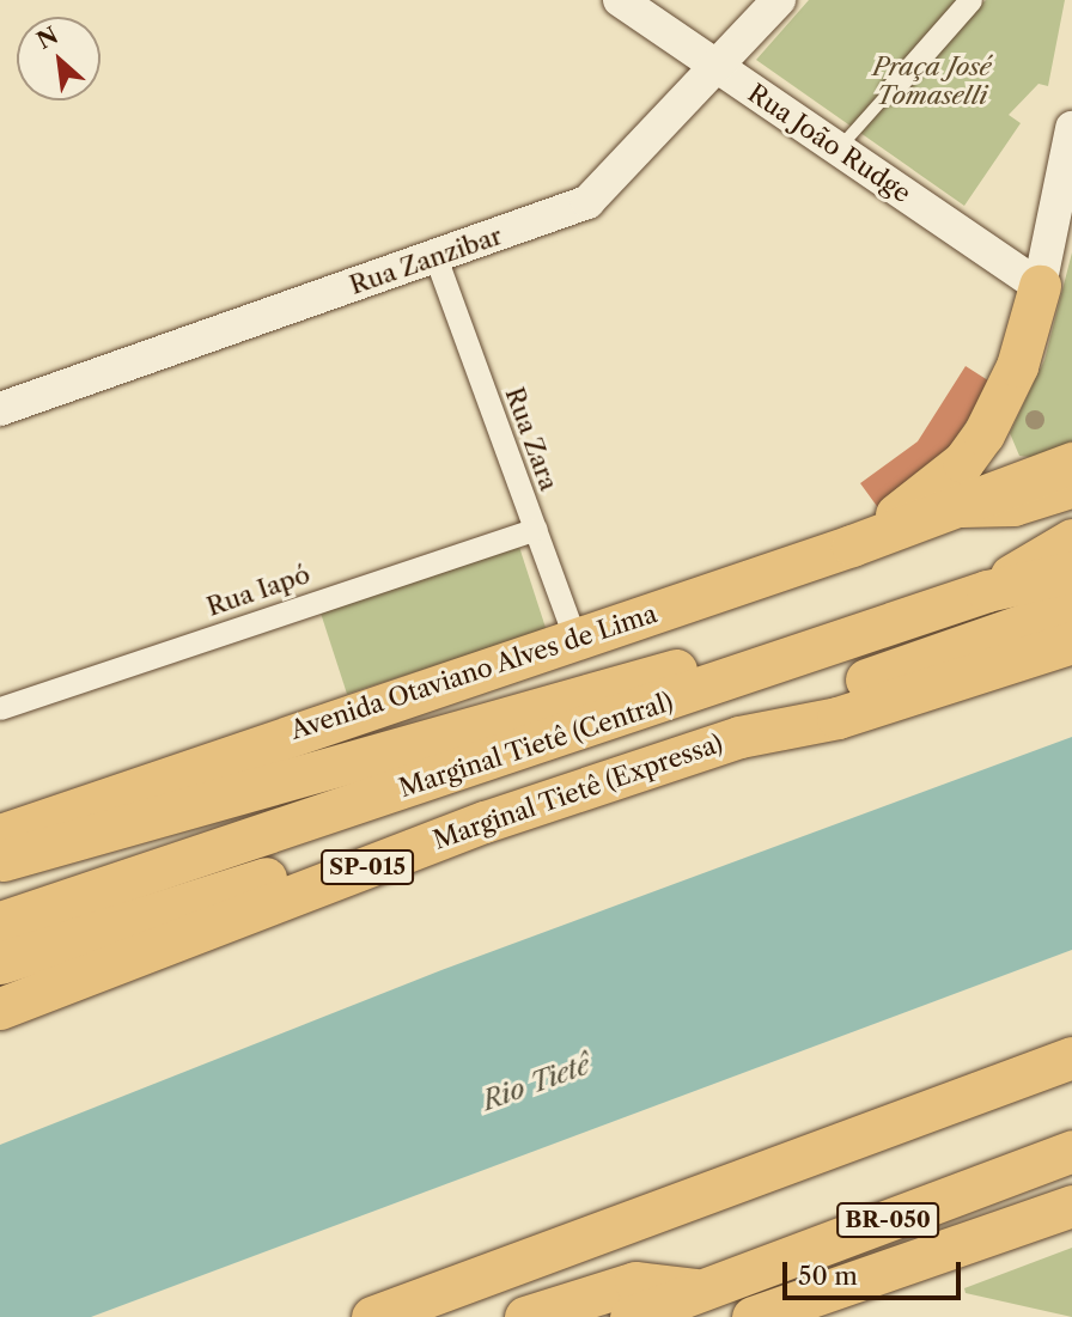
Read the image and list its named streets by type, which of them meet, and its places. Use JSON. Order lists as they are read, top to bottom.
{
  "streets": {
    "highway": [
      "Avenida Otaviano Alves de Lima",
      "Marginal Tietê (Central)",
      "Marginal Tietê (Expressa)",
      "SP-015",
      "BR-050"
    ],
    "street": [
      "Rua João Rudge",
      "Rua Zanzibar",
      "Rua Zara",
      "Rua Iapó"
    ]
  },
  "crossings": [
    ["Rua João Rudge", "Rua Zanzibar"],
    ["Rua Zanzibar", "Rua Zara"],
    ["Rua Zara", "Rua Iapó"],
    ["Rua Zara", "Avenida Otaviano Alves de Lima"],
    ["Marginal Tietê (Expressa)", "SP-015"]
  ],
  "water": ["Rio Tietê"],
  "parks": ["Praça José Tomaselli"],
  "scale_bar": "50 m",
  "north": "top left"
}
